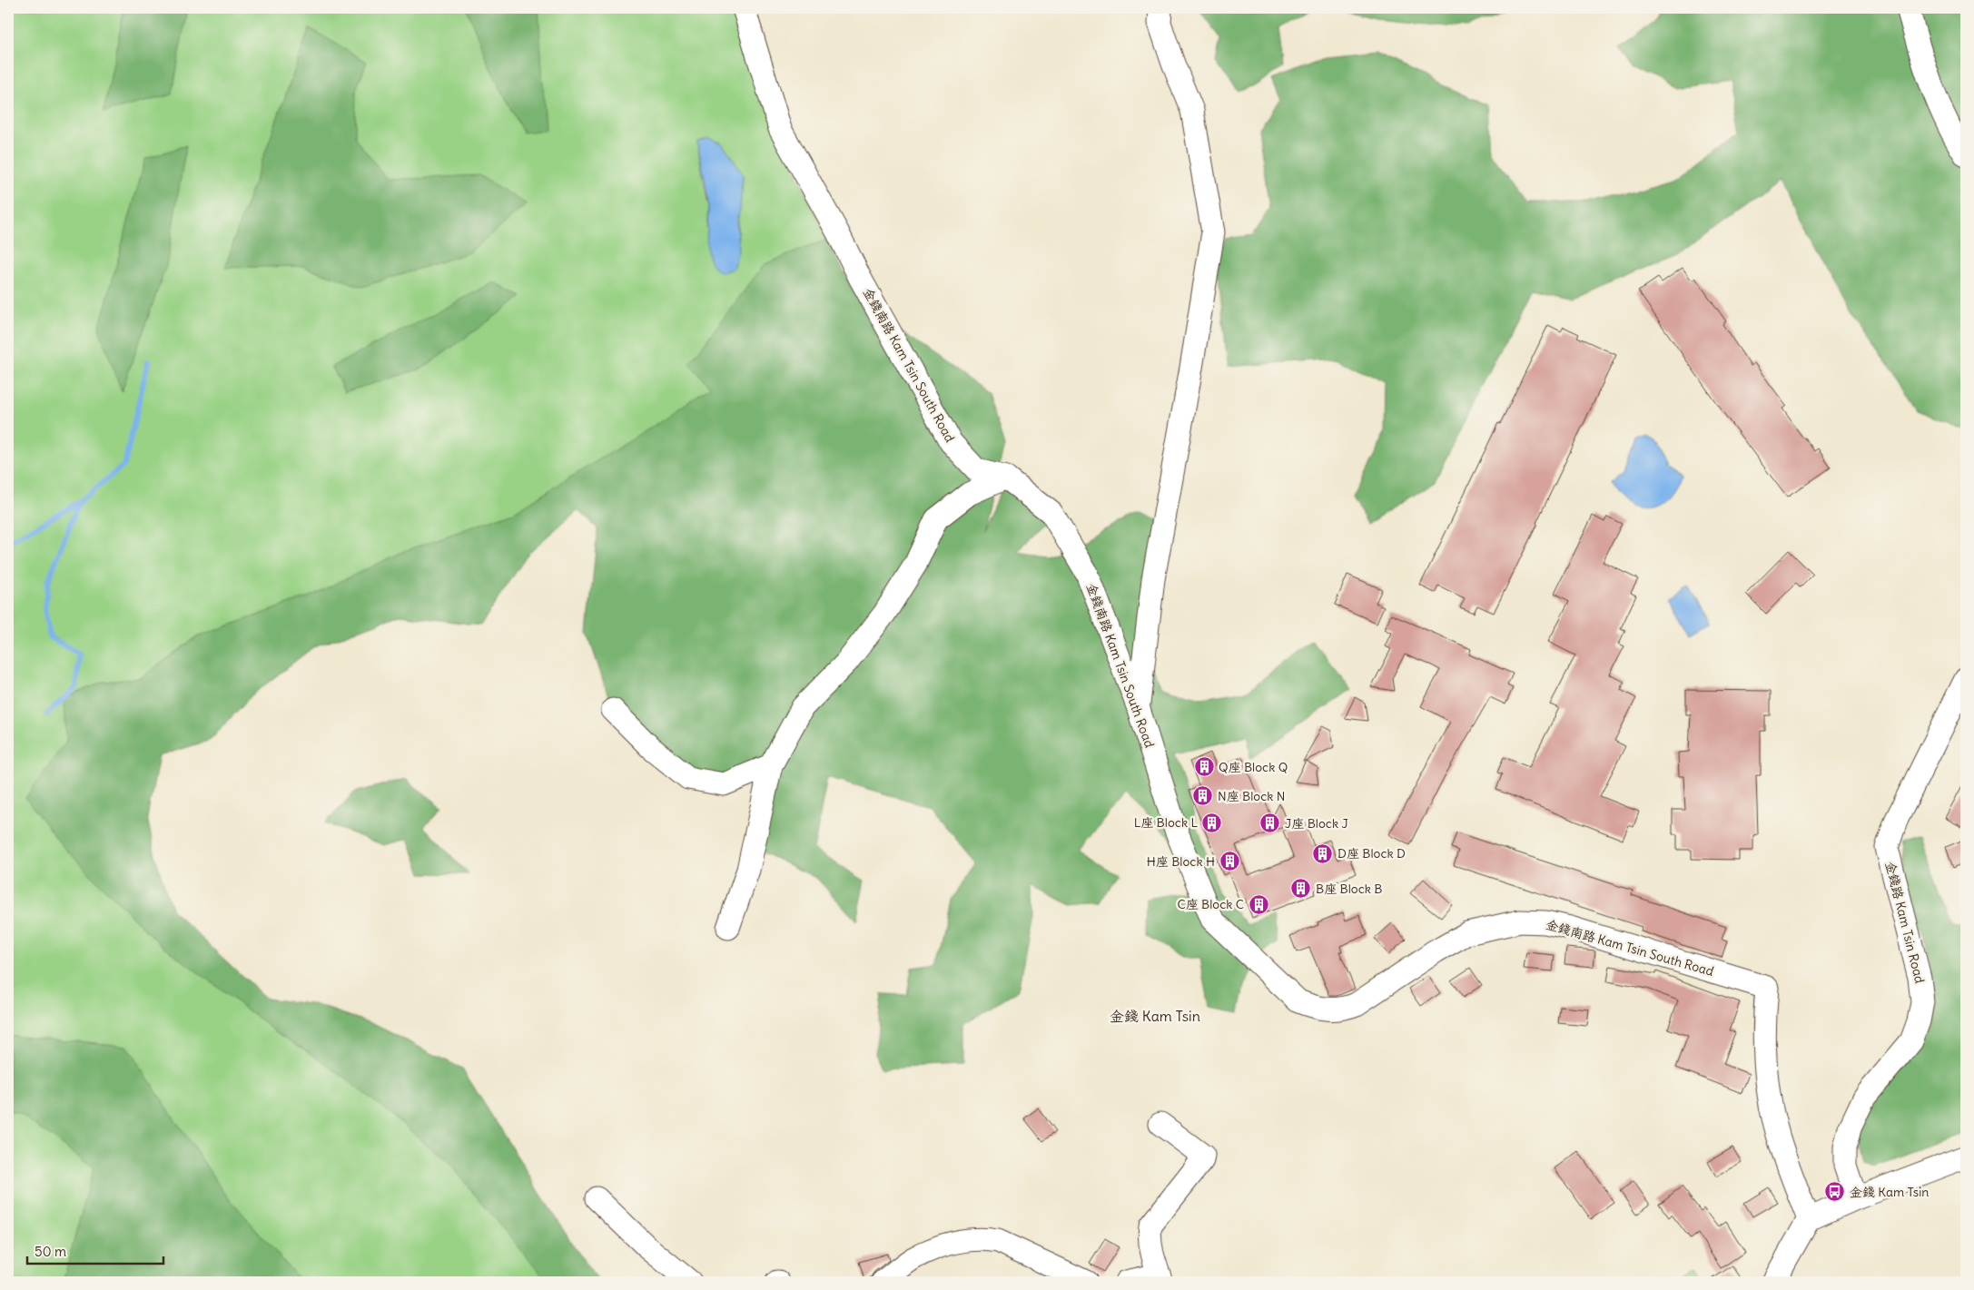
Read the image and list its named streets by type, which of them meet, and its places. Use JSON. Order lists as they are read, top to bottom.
{
  "streets": {
    "street": ["金錢南路 Kam Tsin South Road", "金錢路 Kam Tsin Road"]
  },
  "districts": ["金錢 Kam Tsin"],
  "places": {
    "building": [
      "Q座 Block Q",
      "N座 Block N",
      "L座 Block L",
      "J座 Block J",
      "D座 Block D",
      "H座 Block H",
      "B座 Block B",
      "C座 Block C"
    ],
    "bus stop": ["金錢 Kam Tsin"]
  },
  "scale_bar": "50 m"
}
